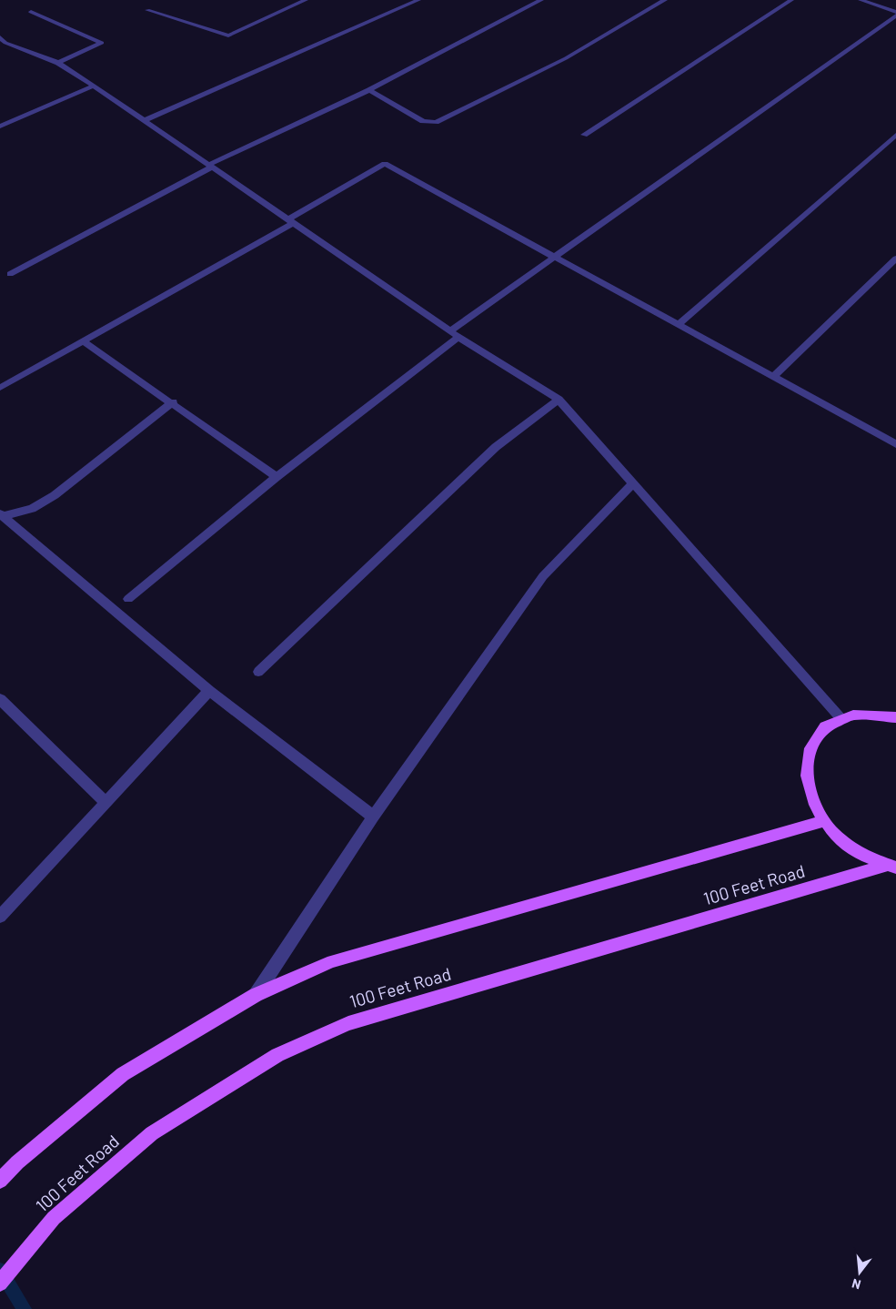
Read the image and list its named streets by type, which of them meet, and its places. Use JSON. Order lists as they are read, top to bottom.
{
  "streets": {
    "main road": ["100 Feet Road"]
  },
  "north": "bottom"
}
